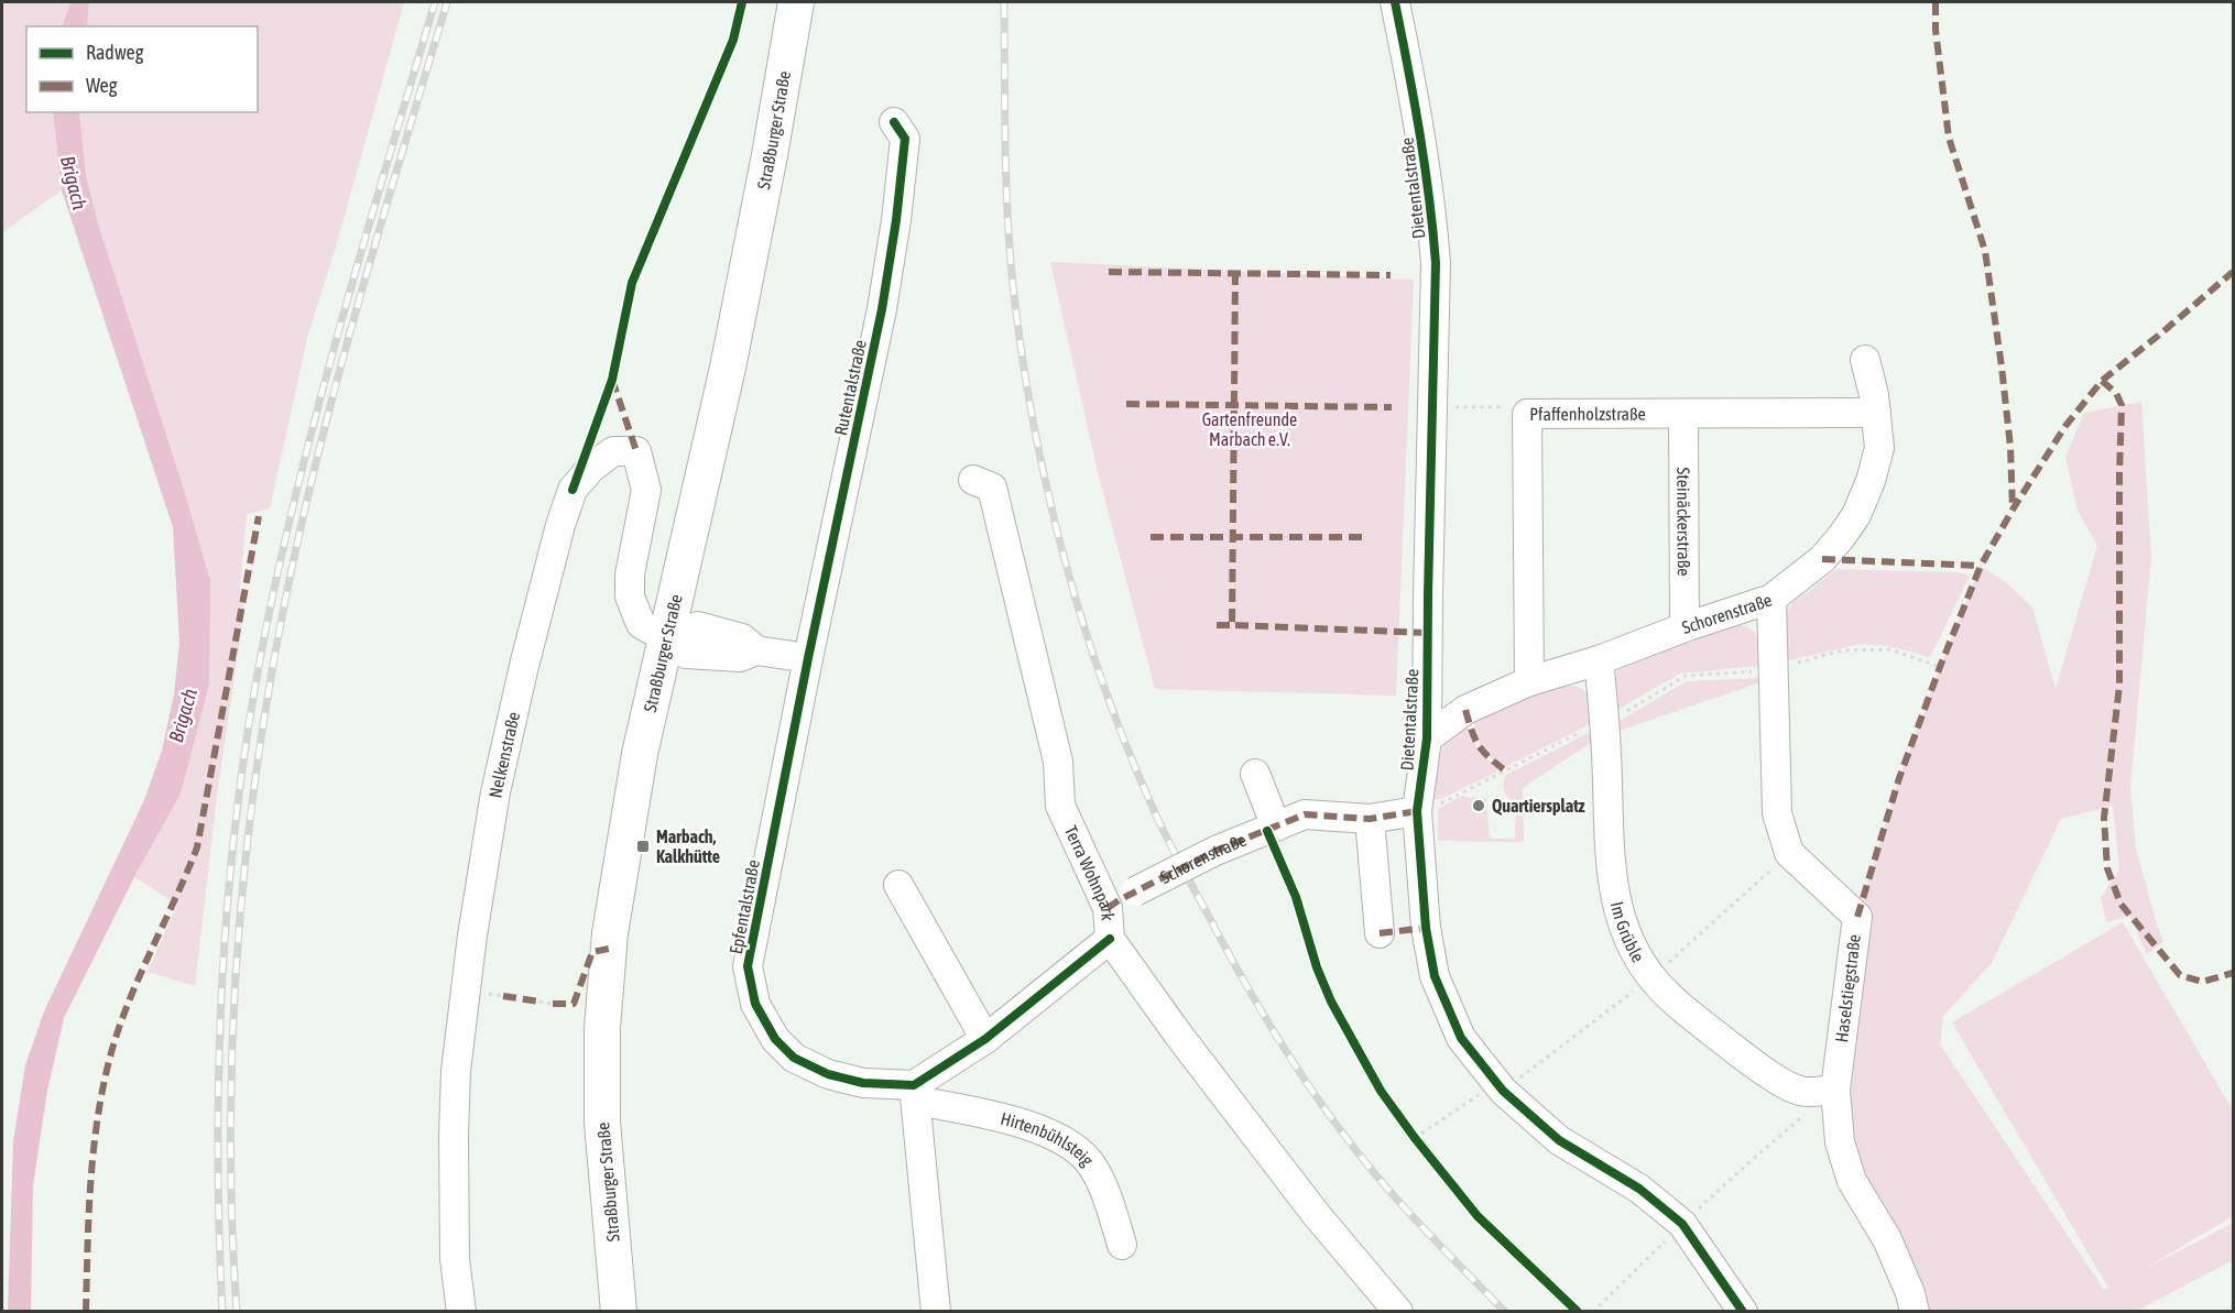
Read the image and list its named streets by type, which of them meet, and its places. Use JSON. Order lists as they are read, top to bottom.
{
  "streets": {
    "main road": ["Straßburger Straße"],
    "street": [
      "Dietentalstraße",
      "Rutentalstraße",
      "Pfaffenholzstraße",
      "Steinäckerstraße",
      "Schorenstraße",
      "Nelkenstraße",
      "Terra Wohnpark",
      "Epfentalstraße",
      "Im Grüble",
      "Haselstiegstraße",
      "Hirtenbühlsteig"
    ]
  },
  "crossings": [
    ["Straßburger Straße", "Nelkenstraße"],
    ["Dietentalstraße", "Schorenstraße"],
    ["Rutentalstraße", "Epfentalstraße"],
    ["Pfaffenholzstraße", "Steinäckerstraße"],
    ["Pfaffenholzstraße", "Schorenstraße"],
    ["Steinäckerstraße", "Schorenstraße"],
    ["Schorenstraße", "Terra Wohnpark"],
    ["Schorenstraße", "Im Grüble"],
    ["Schorenstraße", "Haselstiegstraße"],
    ["Epfentalstraße", "Hirtenbühlsteig"],
    ["Im Grüble", "Haselstiegstraße"]
  ],
  "water": ["Brigach"],
  "parks": ["Gartenfreunde Marbach e.V."],
  "places": {
    "other": ["Quartiersplatz"],
    "transit": ["Marbach, Kalkhütte"]
  },
  "legend": ["Radweg", "Weg"]
}
